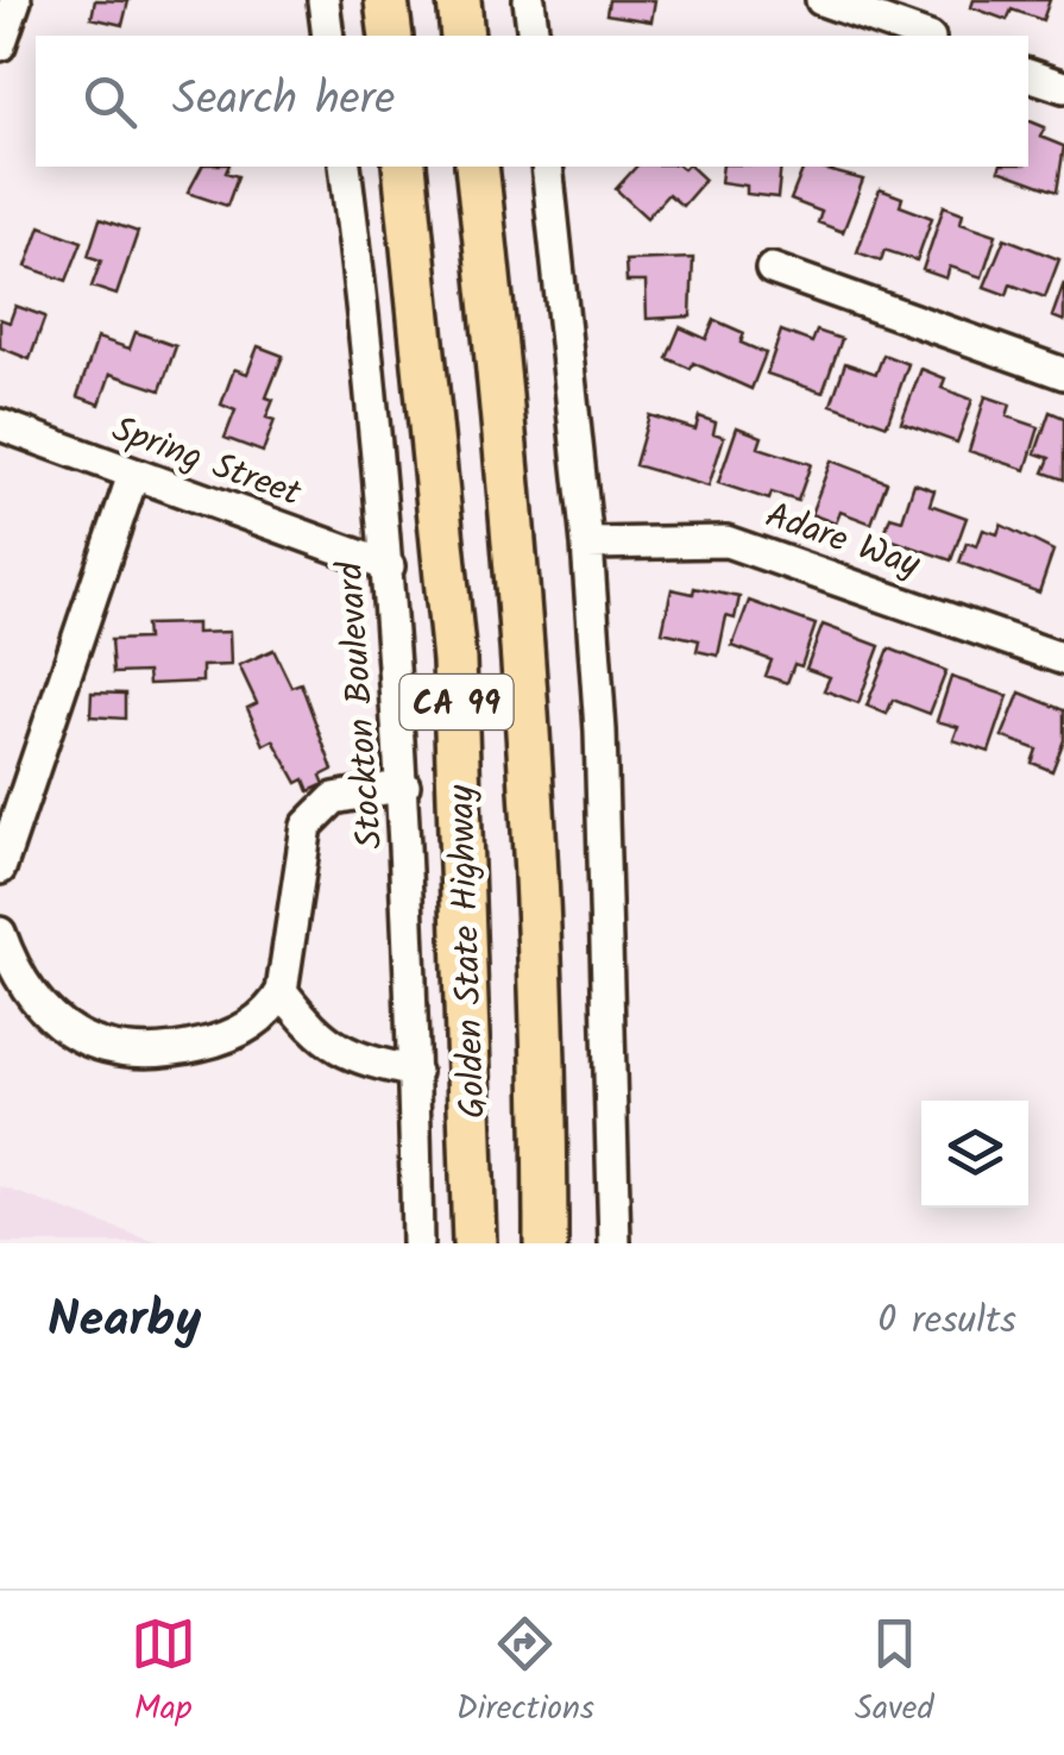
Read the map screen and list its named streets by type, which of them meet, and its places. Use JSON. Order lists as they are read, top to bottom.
{
  "streets": {
    "highway": ["CA 99", "Golden State Highway"],
    "street": ["Spring Street", "Adare Way", "Stockton Boulevard"]
  },
  "crossings": [
    ["Spring Street", "Stockton Boulevard"]
  ],
  "page": {
    "search": "Search here",
    "heading": ["Nearby", "0 results"],
    "nav": ["Map", "Directions", "Saved"]
  }
}
